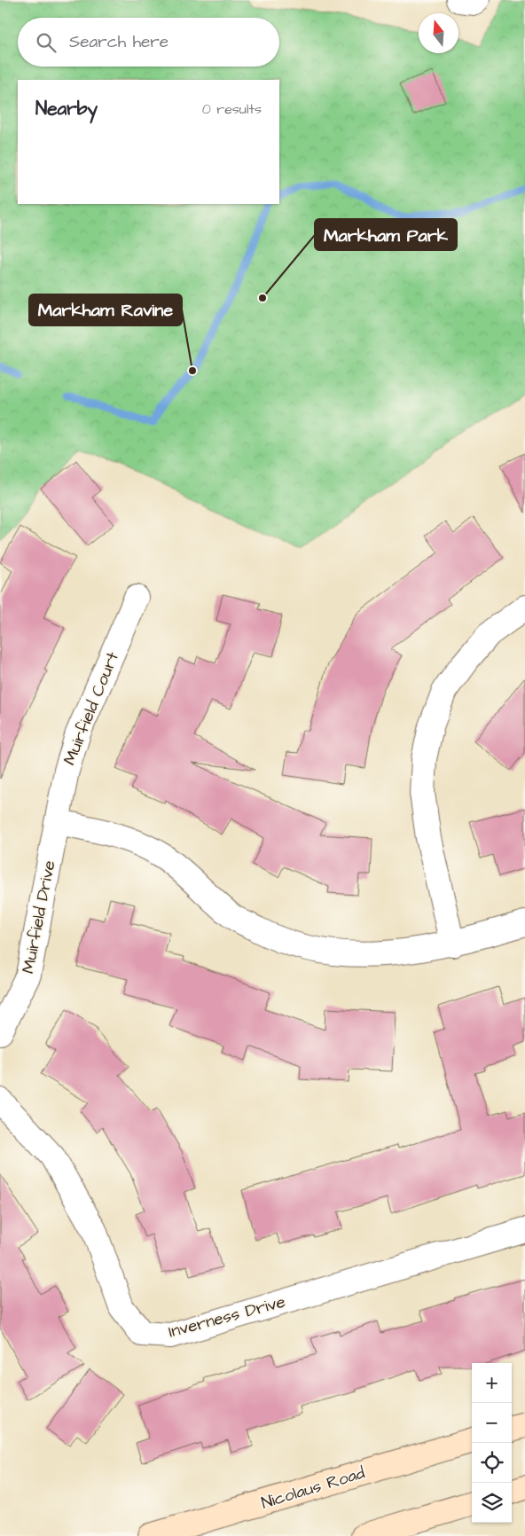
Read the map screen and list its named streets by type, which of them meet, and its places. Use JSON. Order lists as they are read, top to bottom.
{
  "streets": {
    "main road": ["Nicolaus Road"],
    "street": ["Muirfield Court", "Muirfield Drive", "Inverness Drive"]
  },
  "crossings": [
    ["Muirfield Court", "Muirfield Drive"]
  ],
  "places": ["Markham Park", "Markham Ravine"],
  "north": "top",
  "page": {
    "search": "Search here",
    "heading": ["Nearby", "0 results"],
    "map_buttons": ["+", "−"]
  }
}
